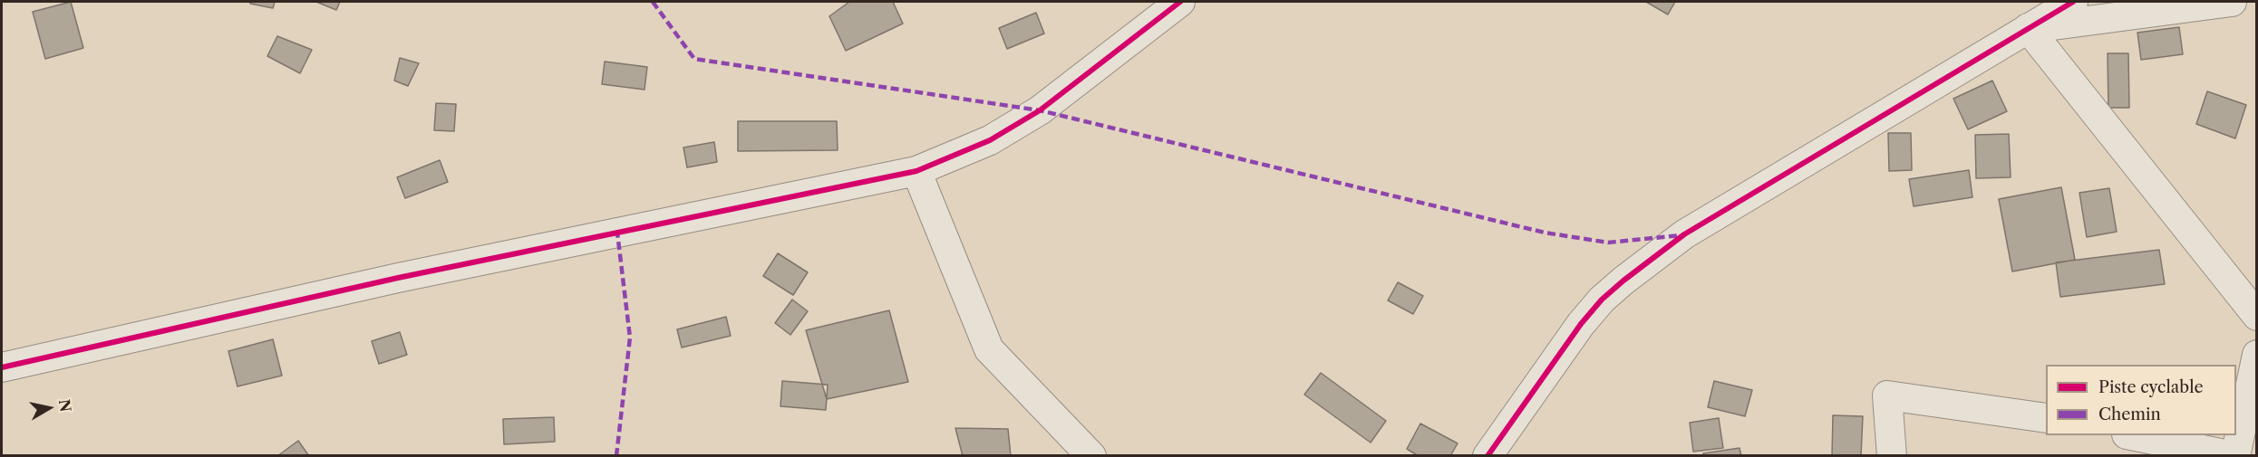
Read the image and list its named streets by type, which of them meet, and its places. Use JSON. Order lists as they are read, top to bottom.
{
  "legend": ["Piste cyclable", "Chemin"],
  "north": "right"
}
